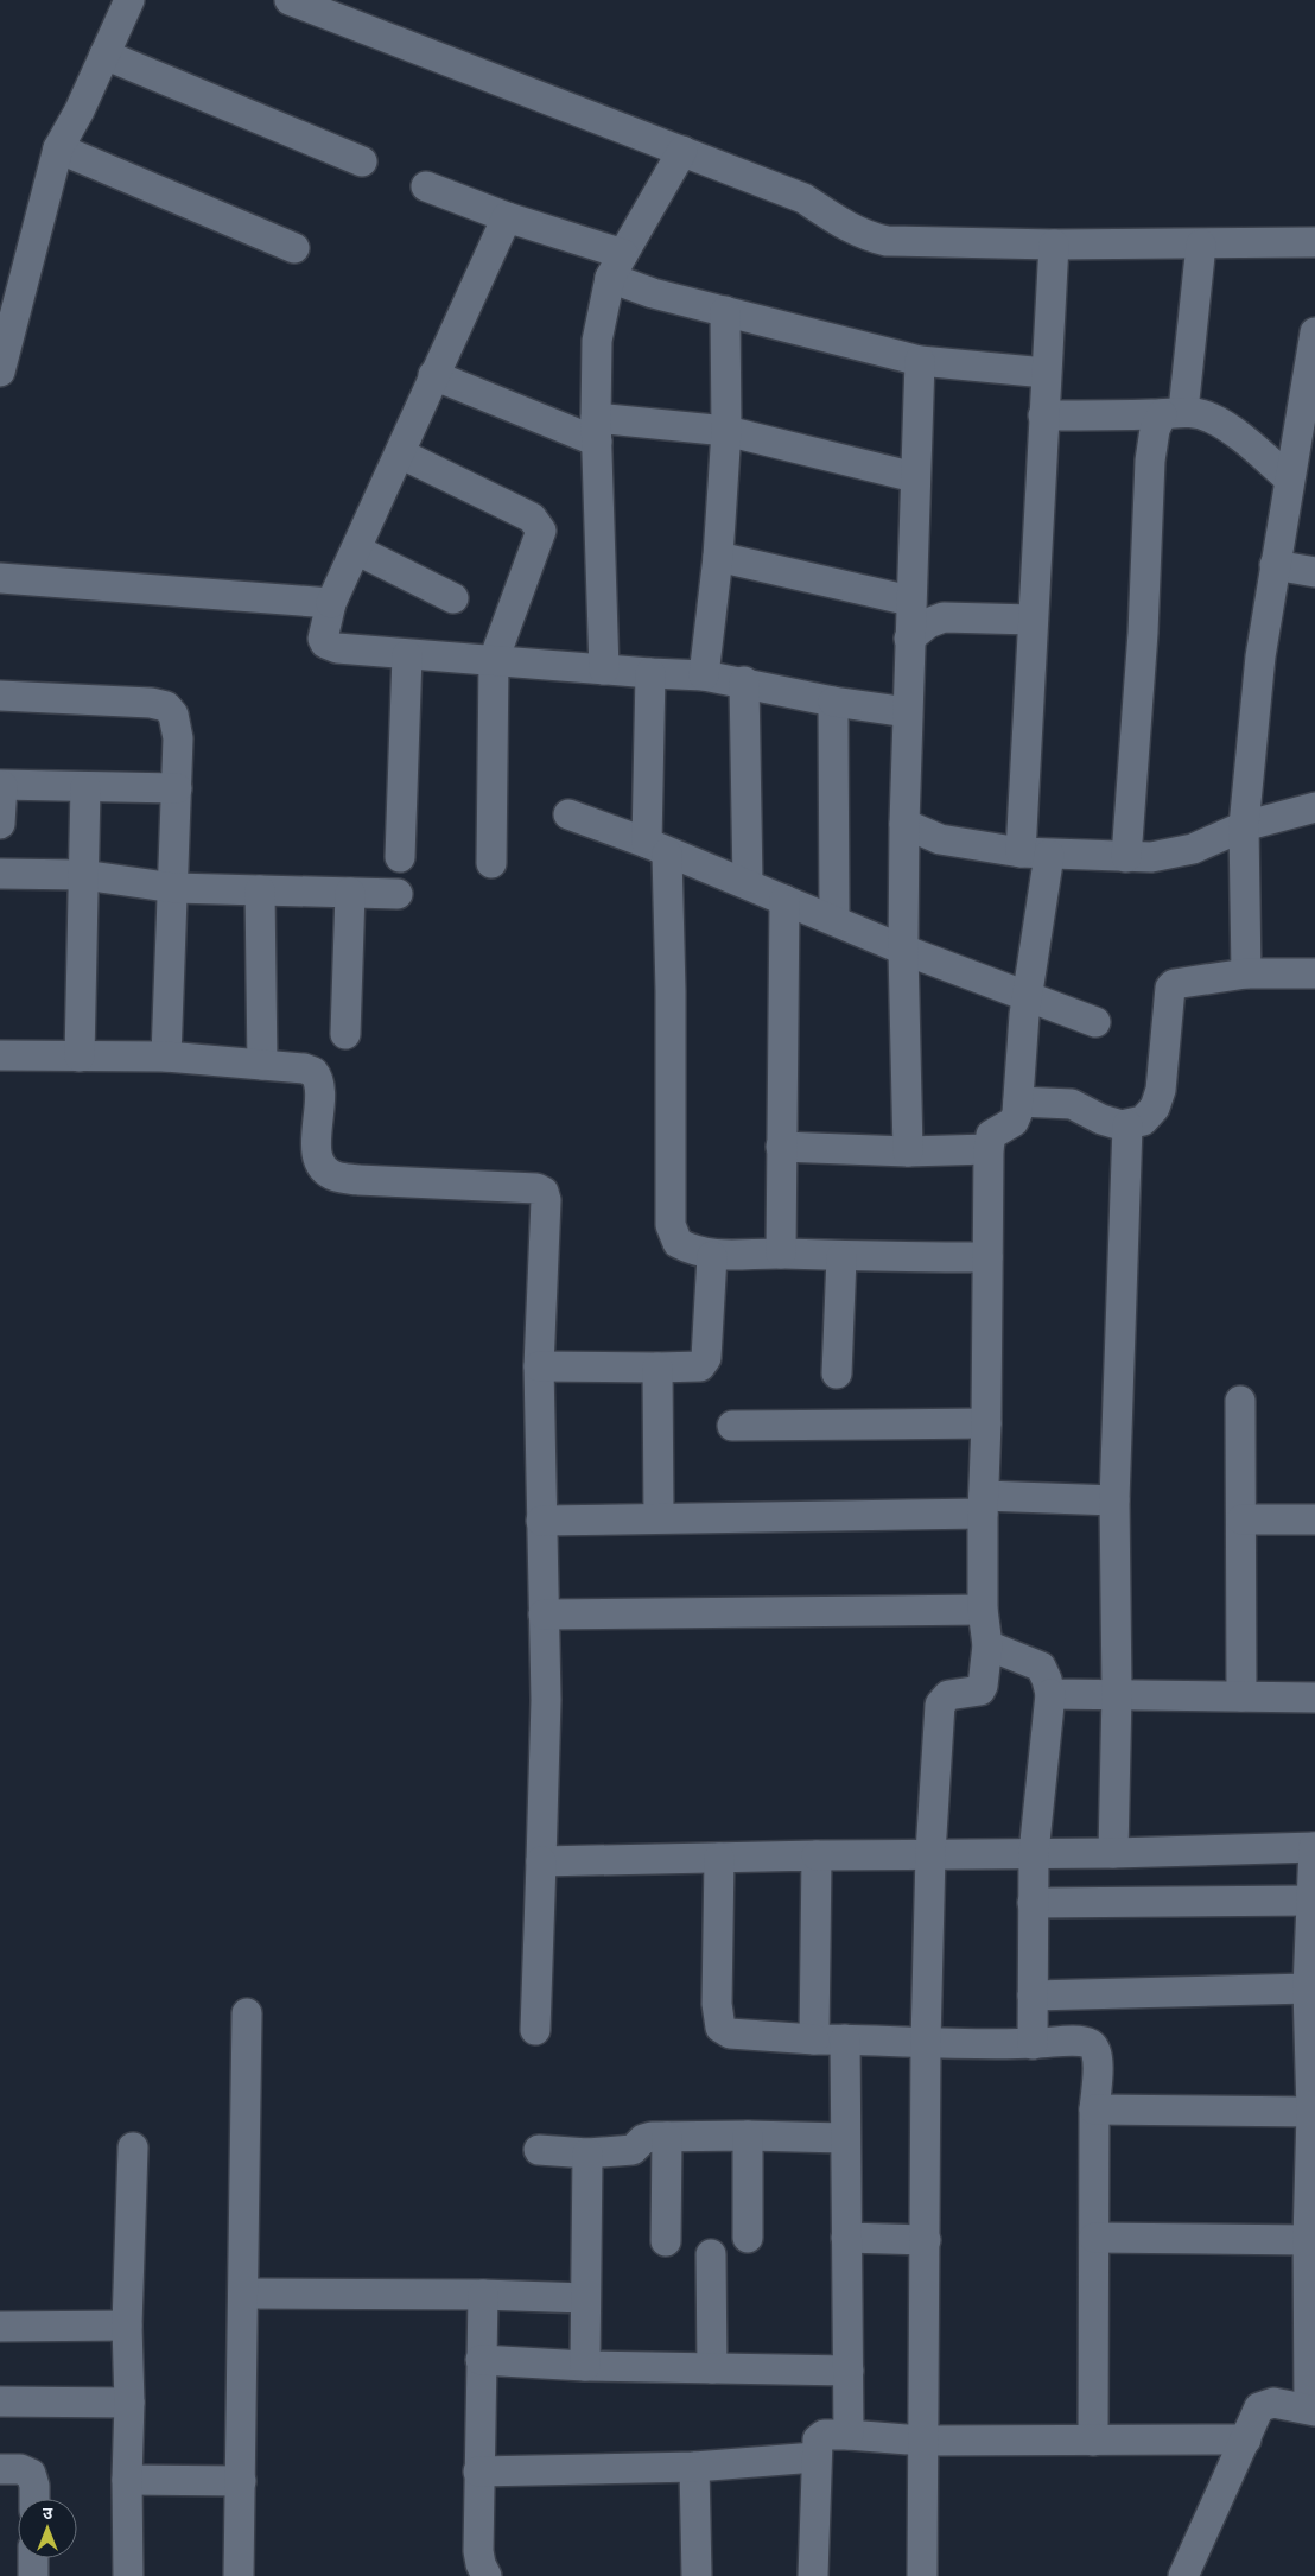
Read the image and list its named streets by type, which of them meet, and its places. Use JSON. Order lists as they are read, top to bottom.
{
  "north": "top"
}
